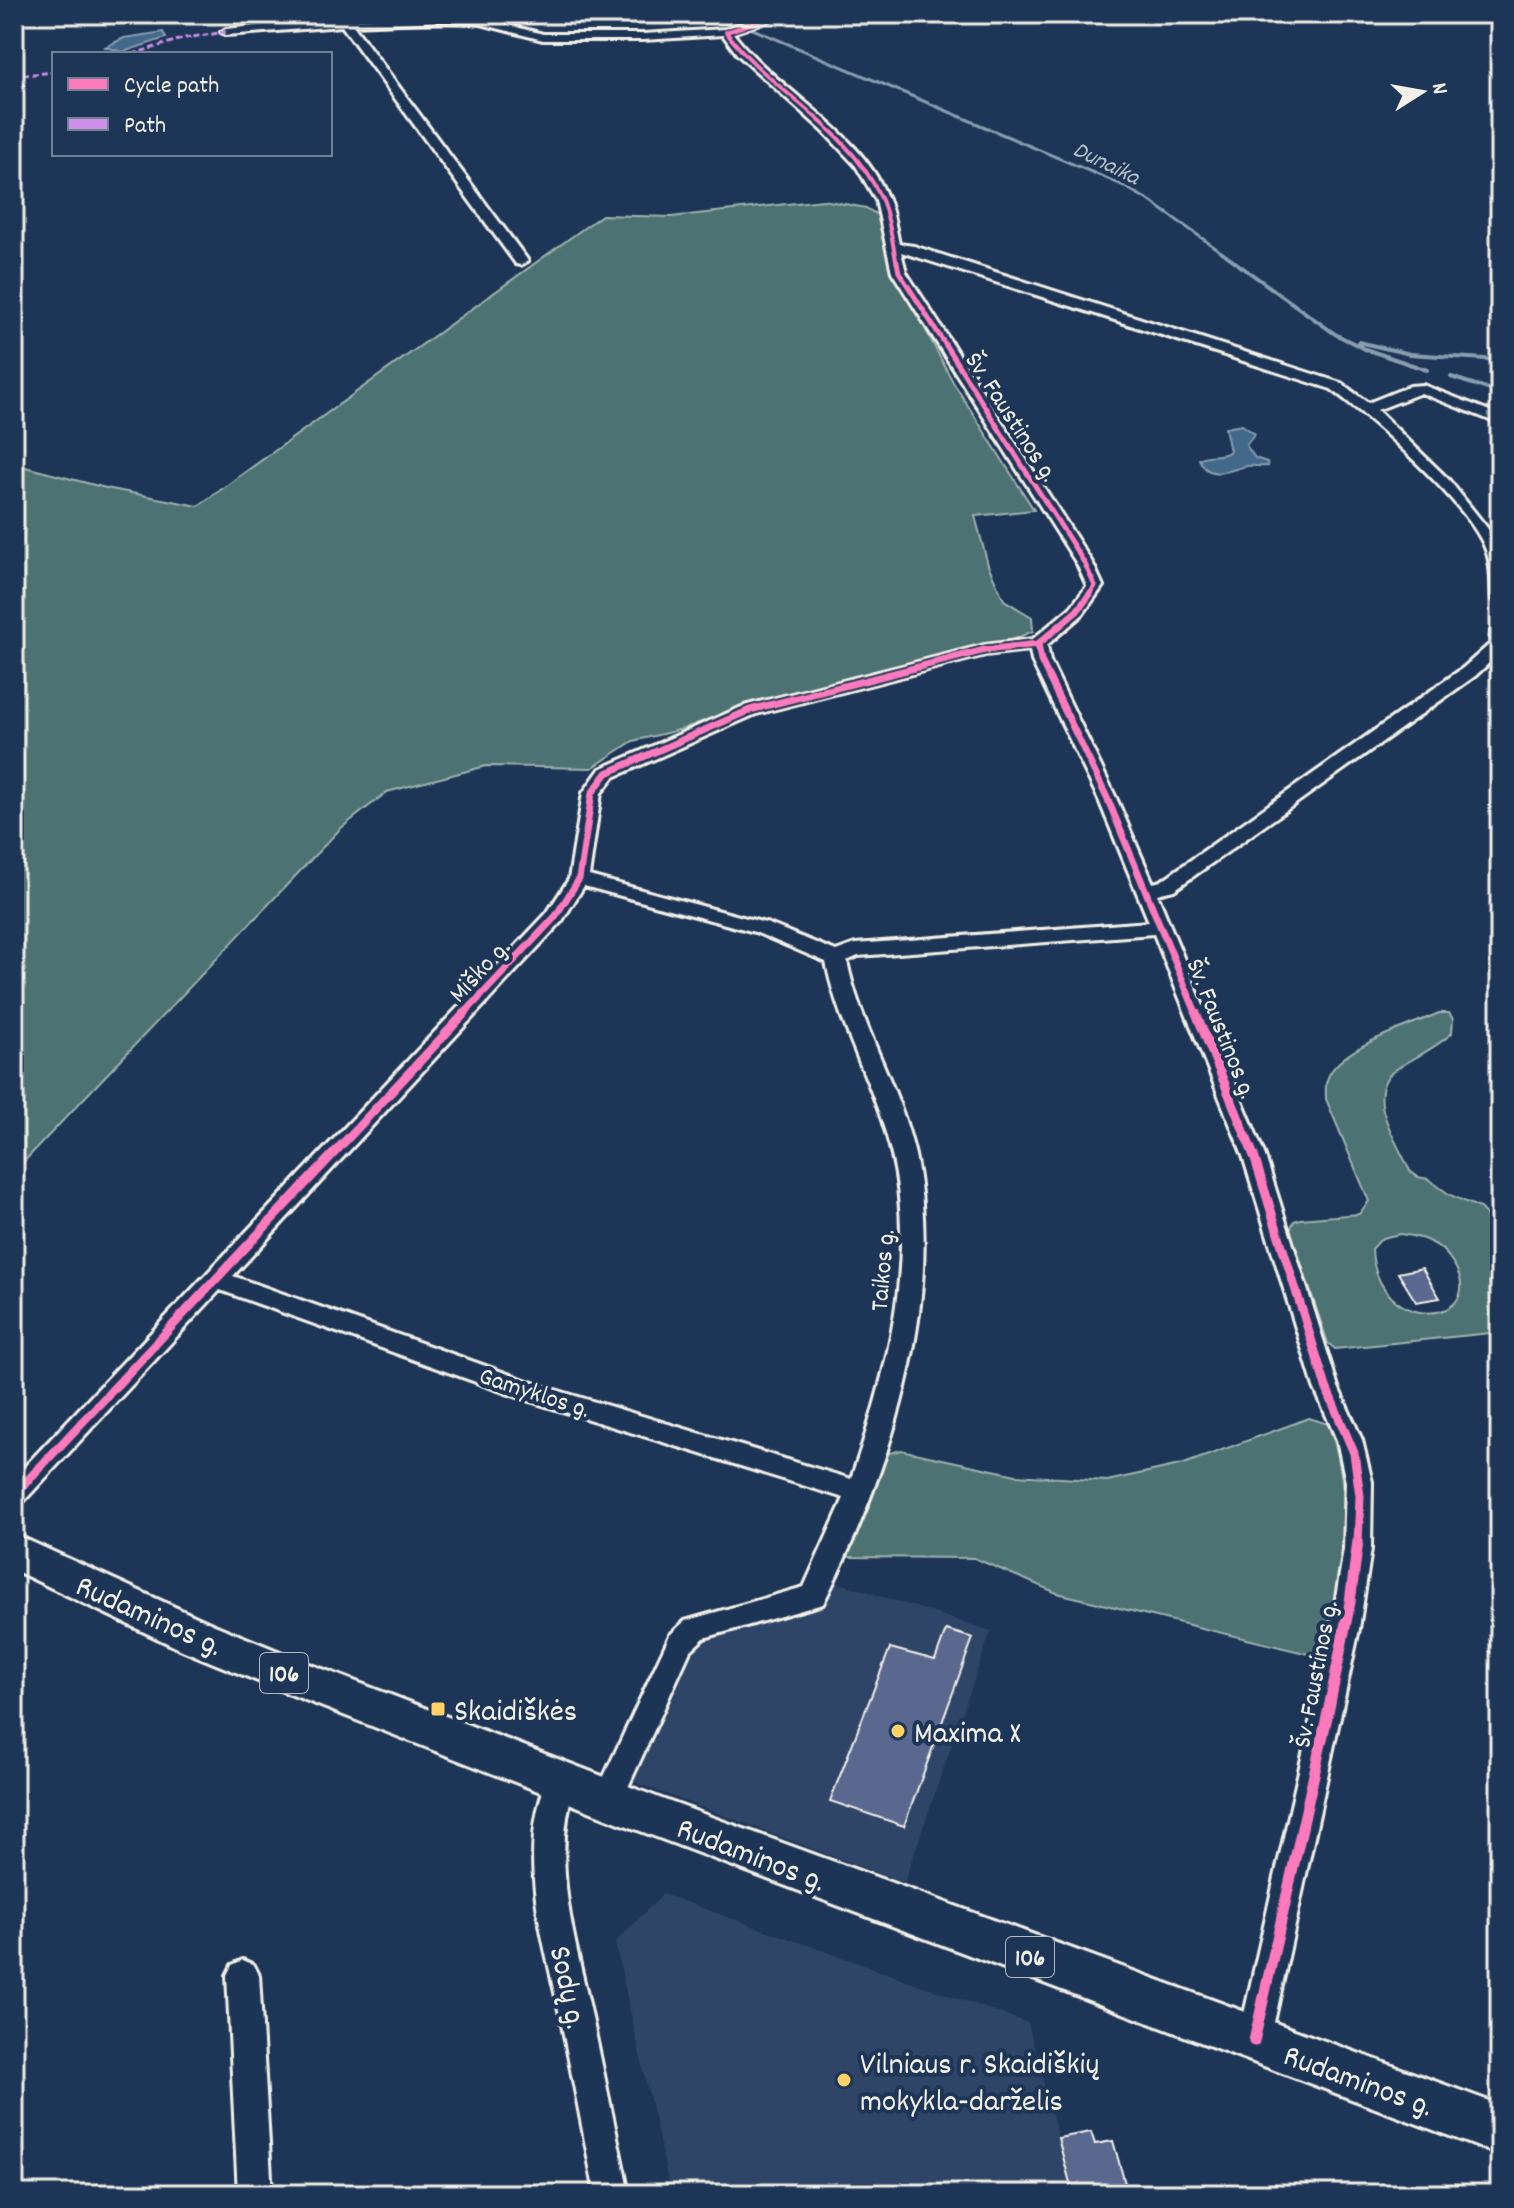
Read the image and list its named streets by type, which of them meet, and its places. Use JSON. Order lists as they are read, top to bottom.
{
  "streets": {
    "main road": ["Rudaminos g.", "106"],
    "street": [
      "Šv. Faustinos g.",
      "Miško g.",
      "Taikos g.",
      "Gamyklos g.",
      "Sodų g."
    ]
  },
  "crossings": [
    ["Šv. Faustinos g.", "Miško g."],
    ["Šv. Faustinos g.", "Rudaminos g."],
    ["Miško g.", "Gamyklos g."],
    ["Taikos g.", "Gamyklos g."],
    ["Taikos g.", "Rudaminos g."],
    ["Rudaminos g.", "Sodų g."]
  ],
  "water": ["Dunaika"],
  "places": {
    "transit": ["Skaidiškės"],
    "other": ["Maxima X", "Vilniaus r. Skaidiškių mokykla-darželis"]
  },
  "legend": ["Cycle path", "Path"],
  "north": "right"
}
